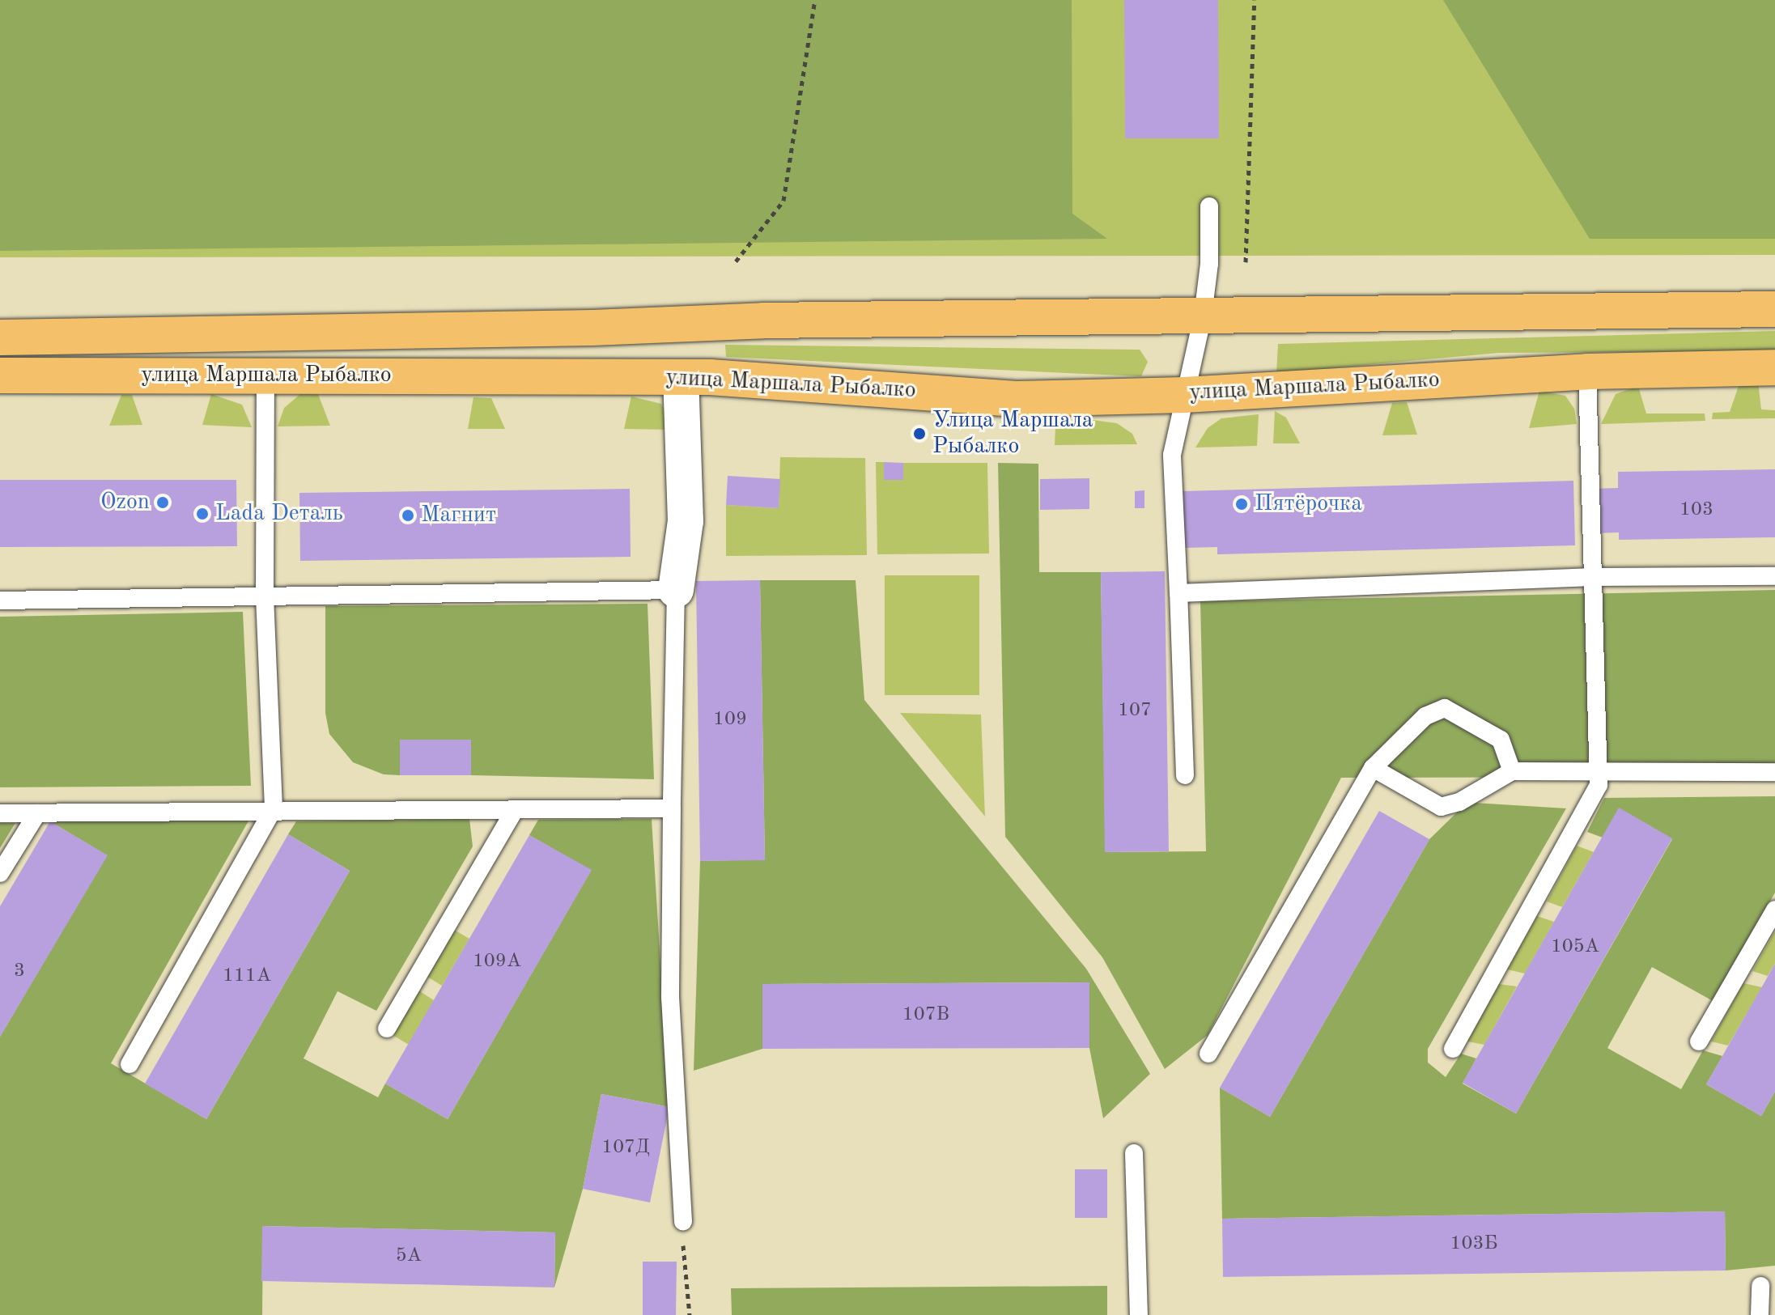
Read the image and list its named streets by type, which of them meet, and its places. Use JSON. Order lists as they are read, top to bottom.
{
  "streets": {
    "main road": ["улица Маршала Рыбалко"]
  },
  "places": [
    "Улица Маршала Рыбалко",
    "Ozon",
    "Пятёрочка",
    "Lada Dеталь",
    "Магнит"
  ],
  "house_numbers": [
    "103",
    "107",
    "109",
    "105А",
    "109А",
    "3",
    "111А",
    "107В",
    "107Д",
    "103Б",
    "5А"
  ]
}
